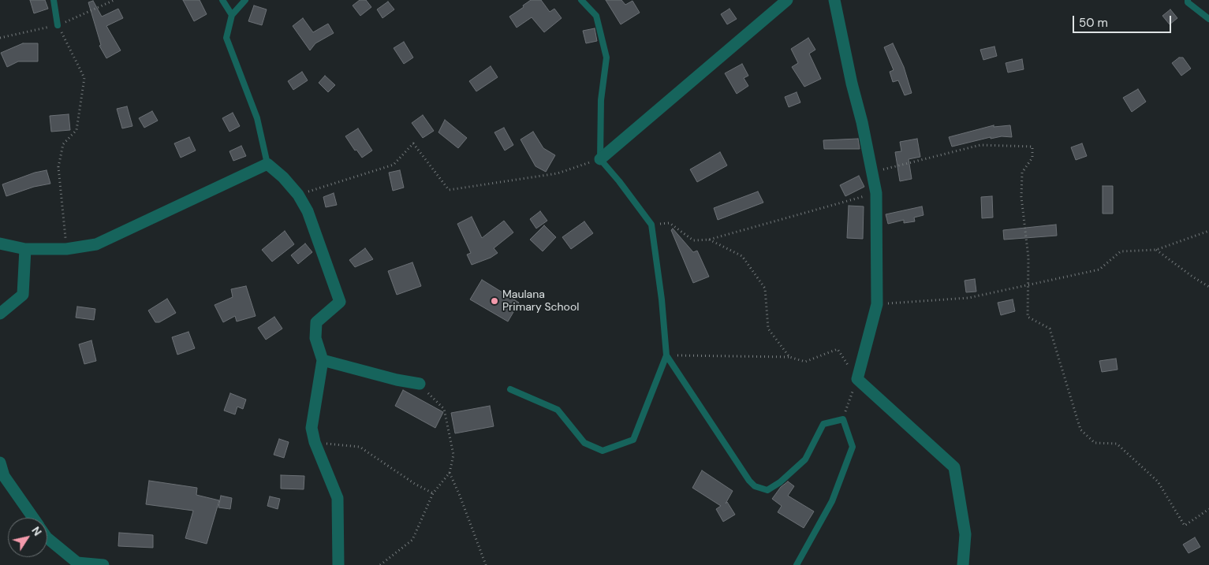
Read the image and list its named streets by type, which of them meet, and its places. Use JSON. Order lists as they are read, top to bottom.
{
  "places": ["Maulana Primary School"],
  "scale_bar": "50 m",
  "north": "top right"
}
